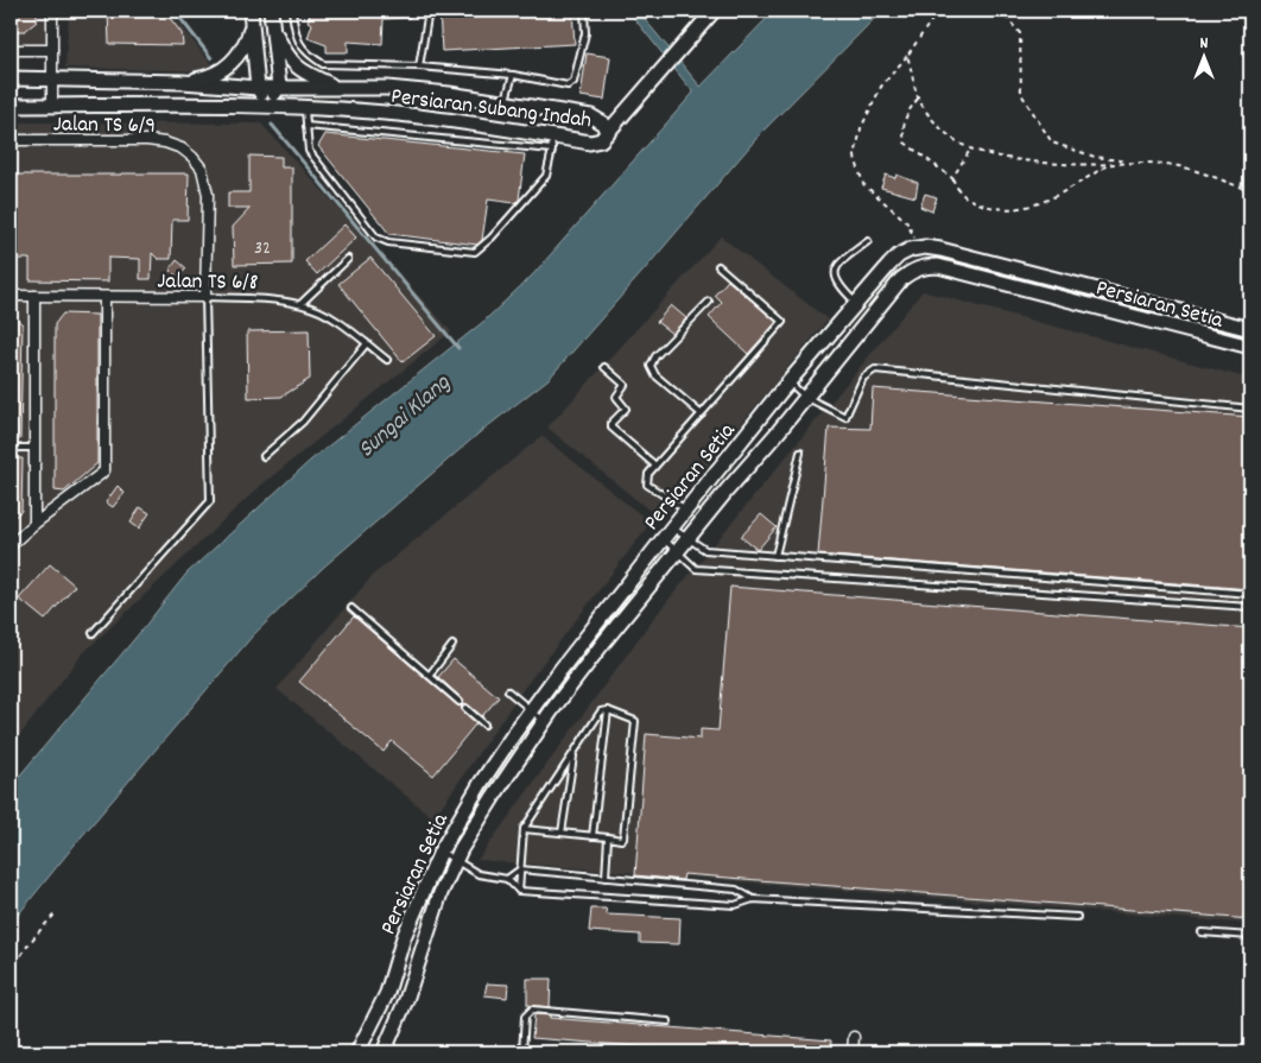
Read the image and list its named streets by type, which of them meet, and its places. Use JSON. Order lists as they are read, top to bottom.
{
  "streets": {
    "street": [
      "Persiaran Subang Indah",
      "Jalan TS 6/9",
      "Jalan TS 6/8",
      "Persiaran Setia"
    ]
  },
  "crossings": [
    ["Jalan TS 6/9", "Jalan TS 6/8"]
  ],
  "water": ["Sungai Klang"],
  "house_numbers": ["32"],
  "north": "top"
}
